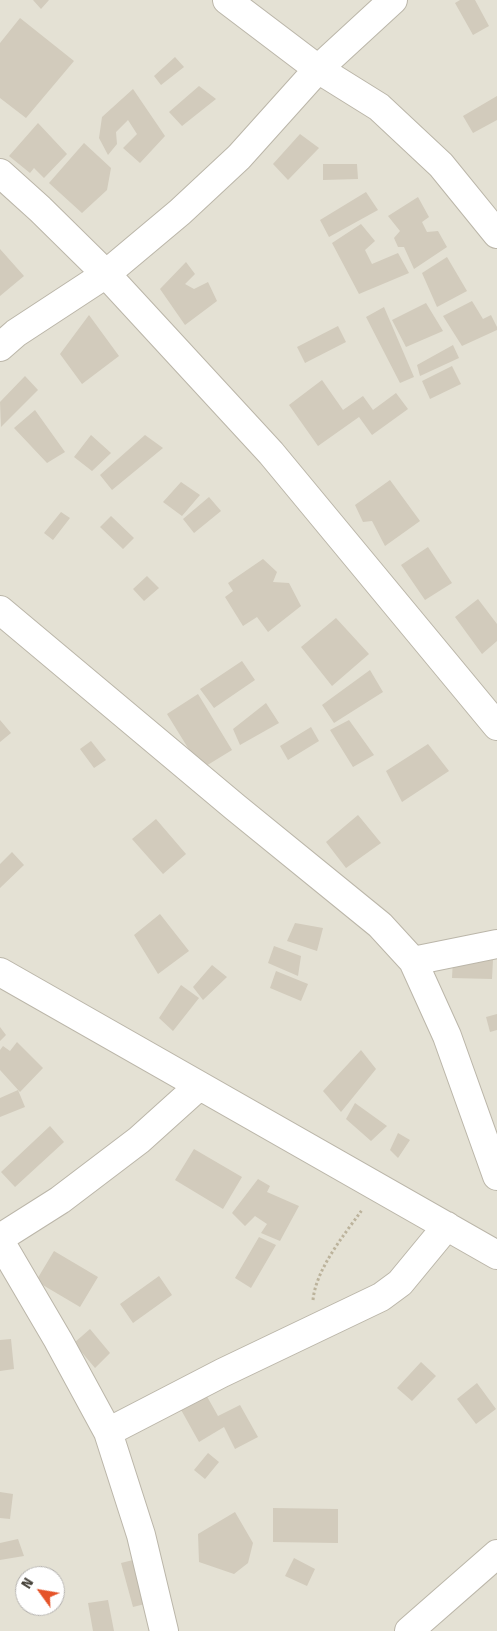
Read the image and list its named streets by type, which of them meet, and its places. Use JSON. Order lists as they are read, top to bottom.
{
  "north": "top left"
}
